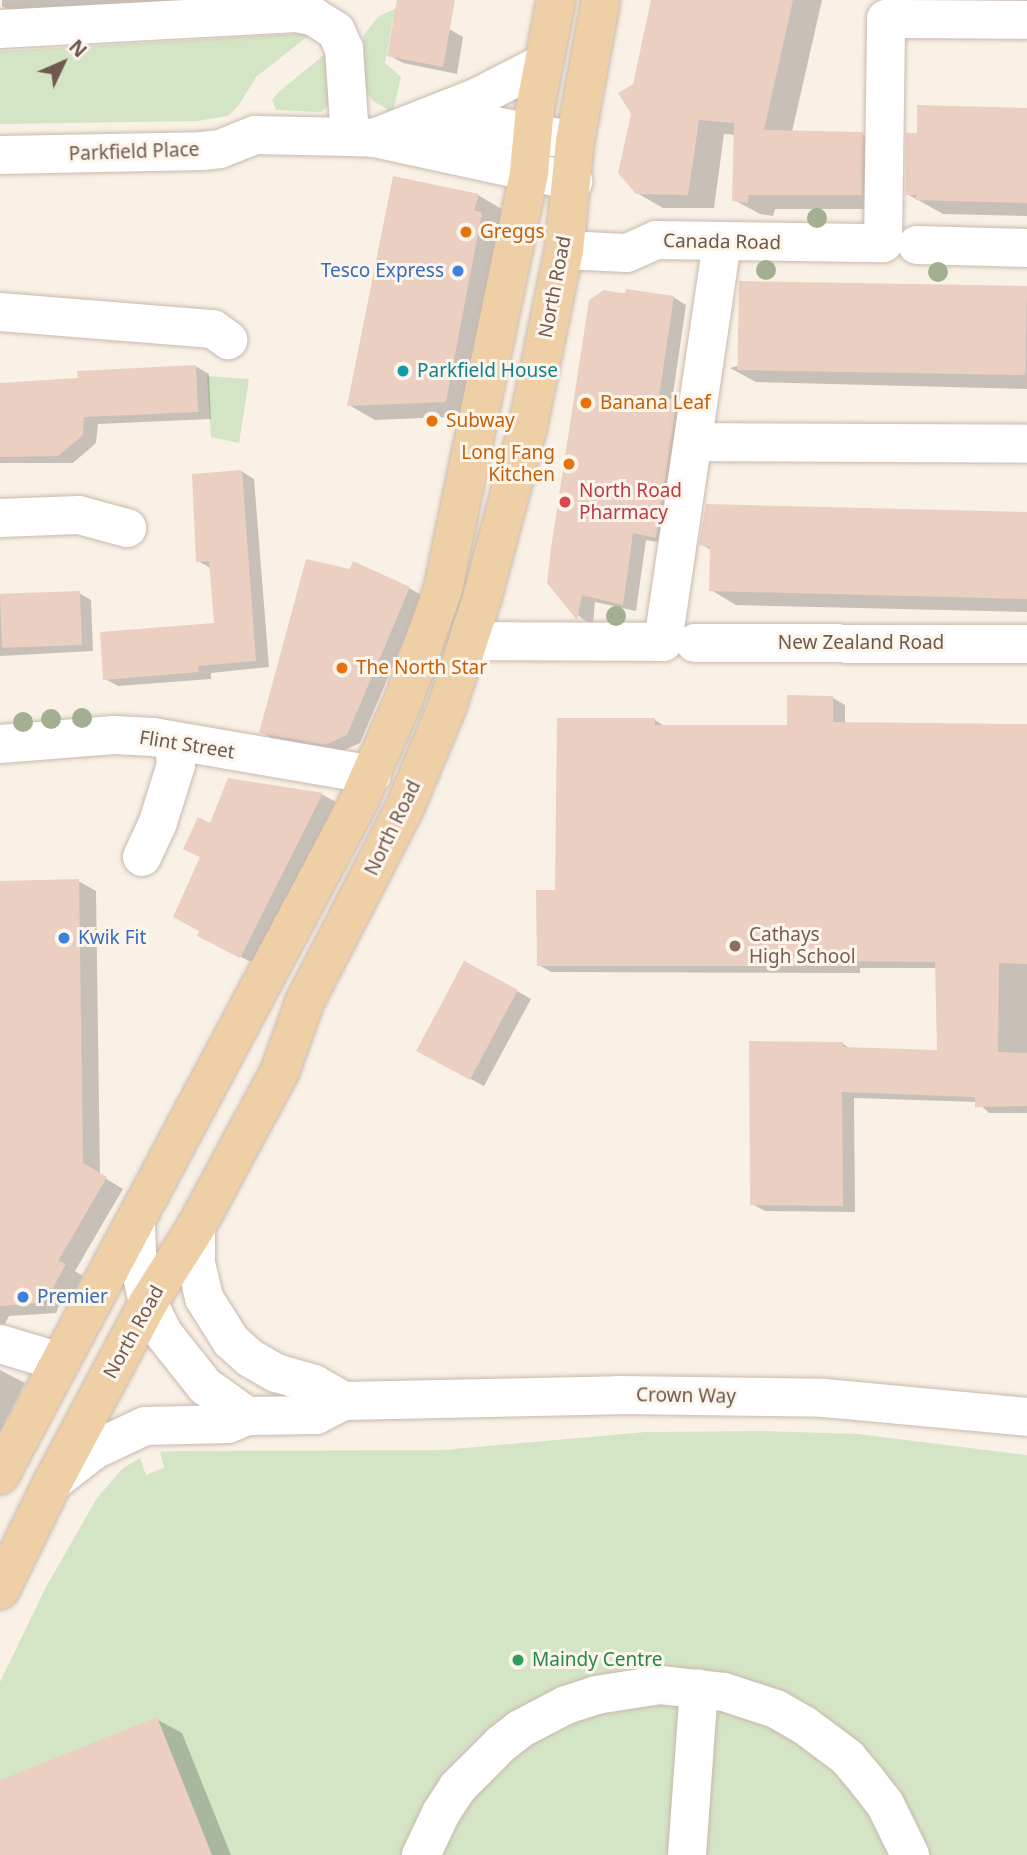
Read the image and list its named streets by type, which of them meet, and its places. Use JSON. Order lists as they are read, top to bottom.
{
  "streets": {
    "main road": ["North Road"],
    "street": [
      "Parkfield Place",
      "Canada Road",
      "New Zealand Road",
      "Flint Street",
      "Crown Way"
    ]
  },
  "crossings": [
    ["Parkfield Place", "North Road"],
    ["Canada Road", "North Road"],
    ["North Road", "New Zealand Road"],
    ["North Road", "Crown Way"]
  ],
  "places": [
    "Greggs",
    "Tesco Express",
    "Parkfield House",
    "Banana Leaf",
    "Subway",
    "Long Fang Kitchen",
    "North Road Pharmacy",
    "The North Star",
    "Kwik Fit",
    "Cathays High School",
    "Premier",
    "Maindy Centre"
  ],
  "north": "top right"
}
